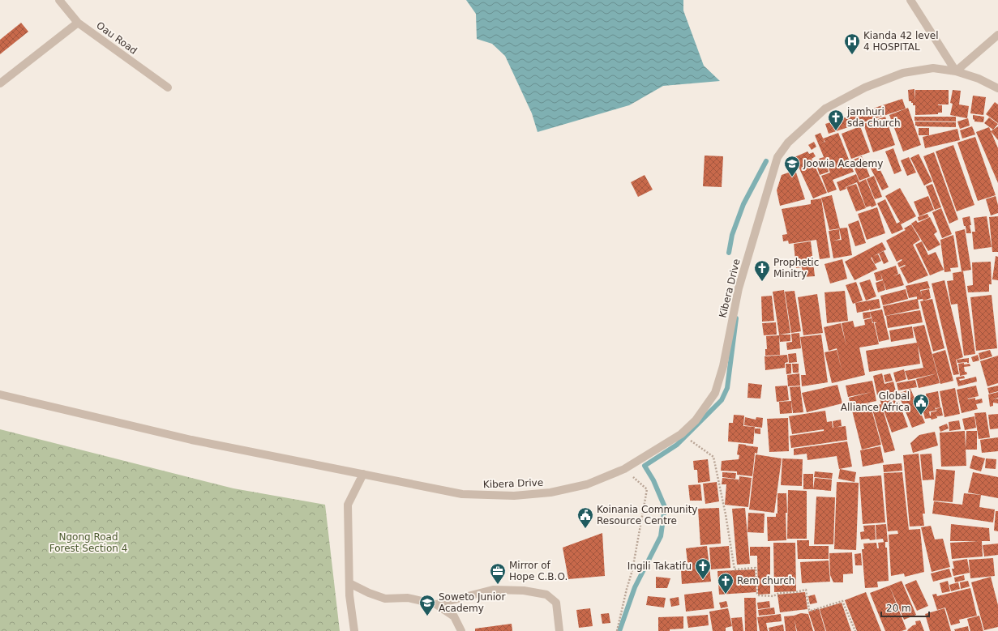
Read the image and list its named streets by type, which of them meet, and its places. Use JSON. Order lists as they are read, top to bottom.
{
  "streets": {
    "street": ["Oau Road", "Kibera Drive"]
  },
  "parks": ["Ngong Road Forest Section 4"],
  "places": {
    "hospital": ["Kianda 42 level 4 HOSPITAL"],
    "church": [
      "jamhuri sda church",
      "Prophetic Minitry",
      "Ingili Takatifu",
      "Rem church"
    ],
    "school or university": ["Joowia Academy", "Soweto Junior Academy"],
    "public building": ["Global Alliance Africa", "Koinania Community Resource Centre"],
    "office": ["Mirror of Hope C.B.O."]
  },
  "scale_bar": "20 m"
}
